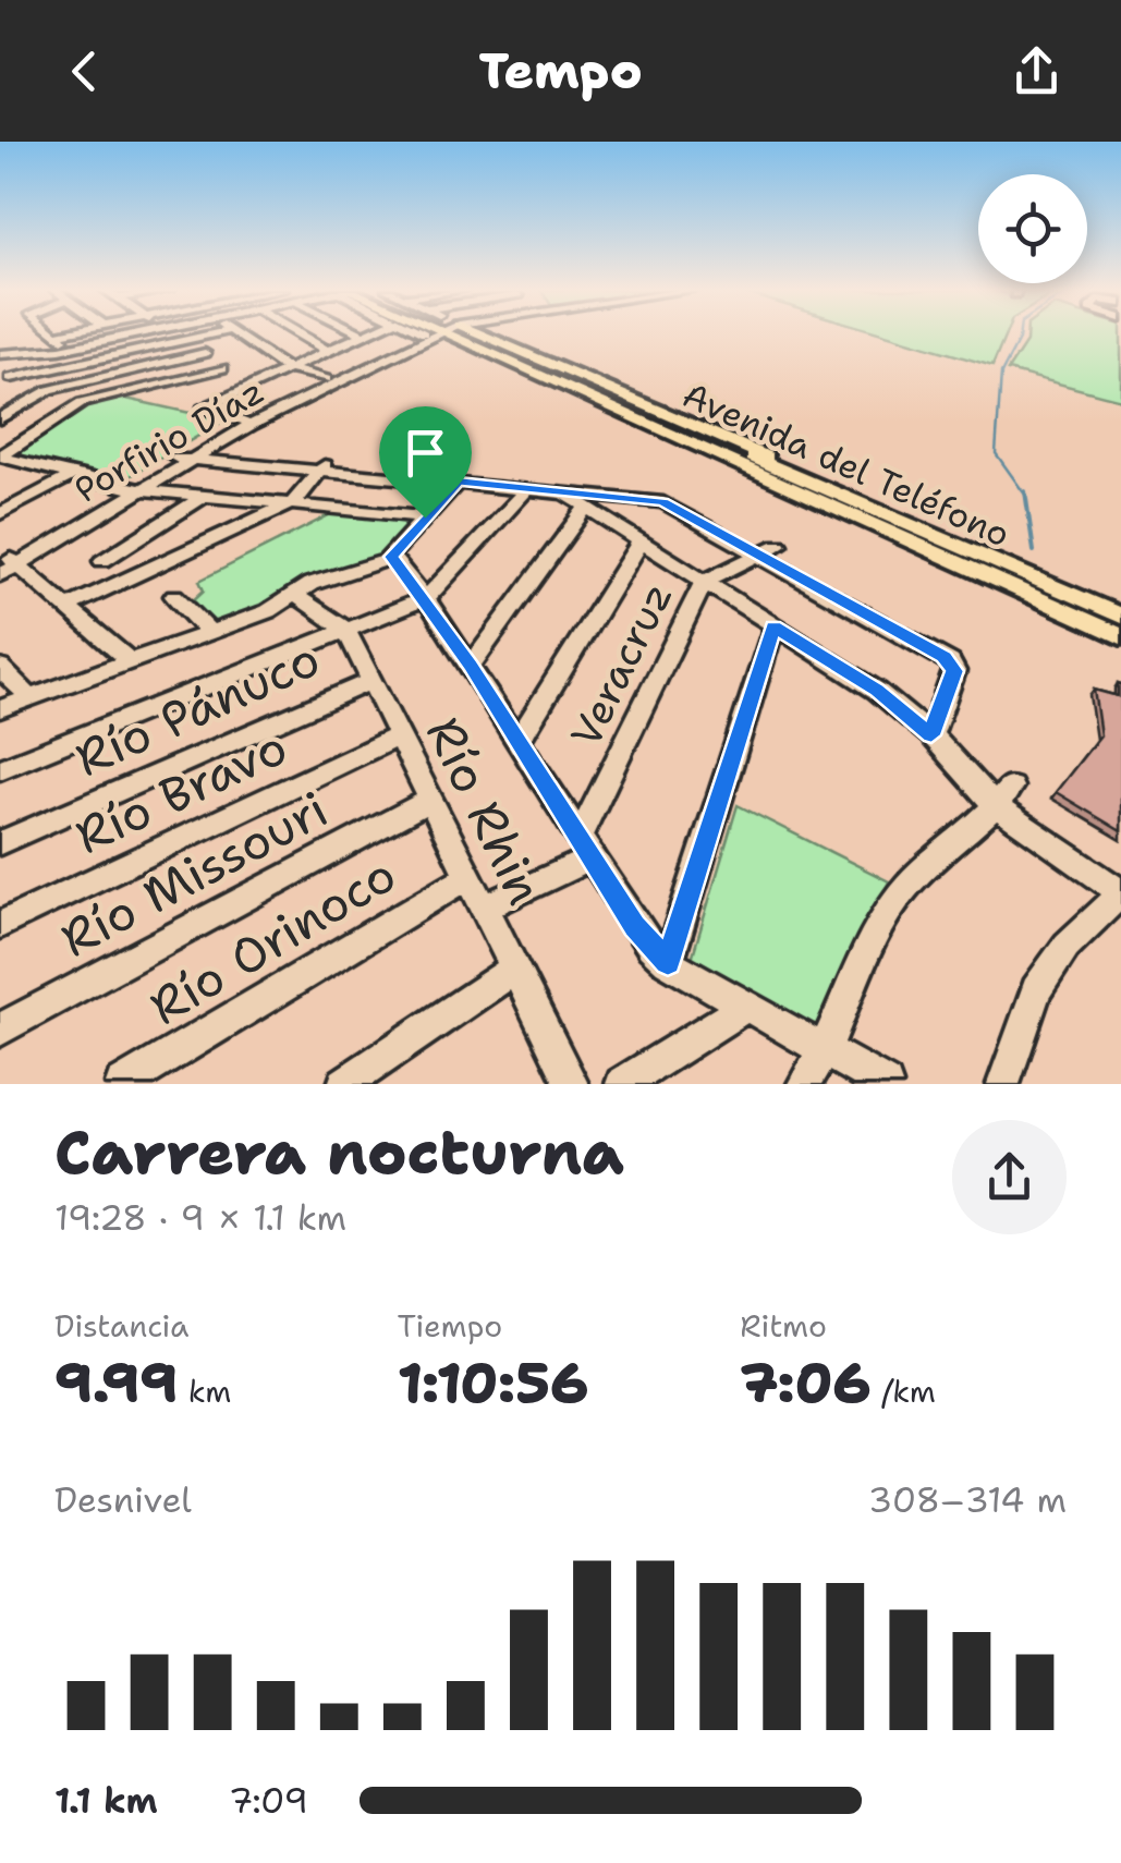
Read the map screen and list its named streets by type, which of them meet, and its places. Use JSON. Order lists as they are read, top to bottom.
{
  "streets": {
    "main road": ["Avenida del Teléfono"],
    "street": [
      "Porfirio Díaz",
      "Veracruz",
      "Río Pánuco",
      "Río Bravo",
      "Río Rhin",
      "Río Missouri",
      "Río Orinoco"
    ]
  },
  "crossings": [
    ["Río Pánuco", "Río Rhin"],
    ["Río Bravo", "Río Rhin"],
    ["Río Rhin", "Río Missouri"],
    ["Río Rhin", "Río Orinoco"]
  ],
  "page": {
    "header": "Tempo",
    "heading": ["Carrera nocturna", "19:28 · 9 × 1.1 km"],
    "stats": [
      ["Distancia", "9.99 km"],
      ["Tiempo", "1:10:56"],
      ["Ritmo", "7:06 /km"]
    ],
    "chart": ["Desnivel", "308–314 m"],
    "list": [
      {
        "name": "1.1 km",
        "note": "7:09"
      }
    ]
  }
}
